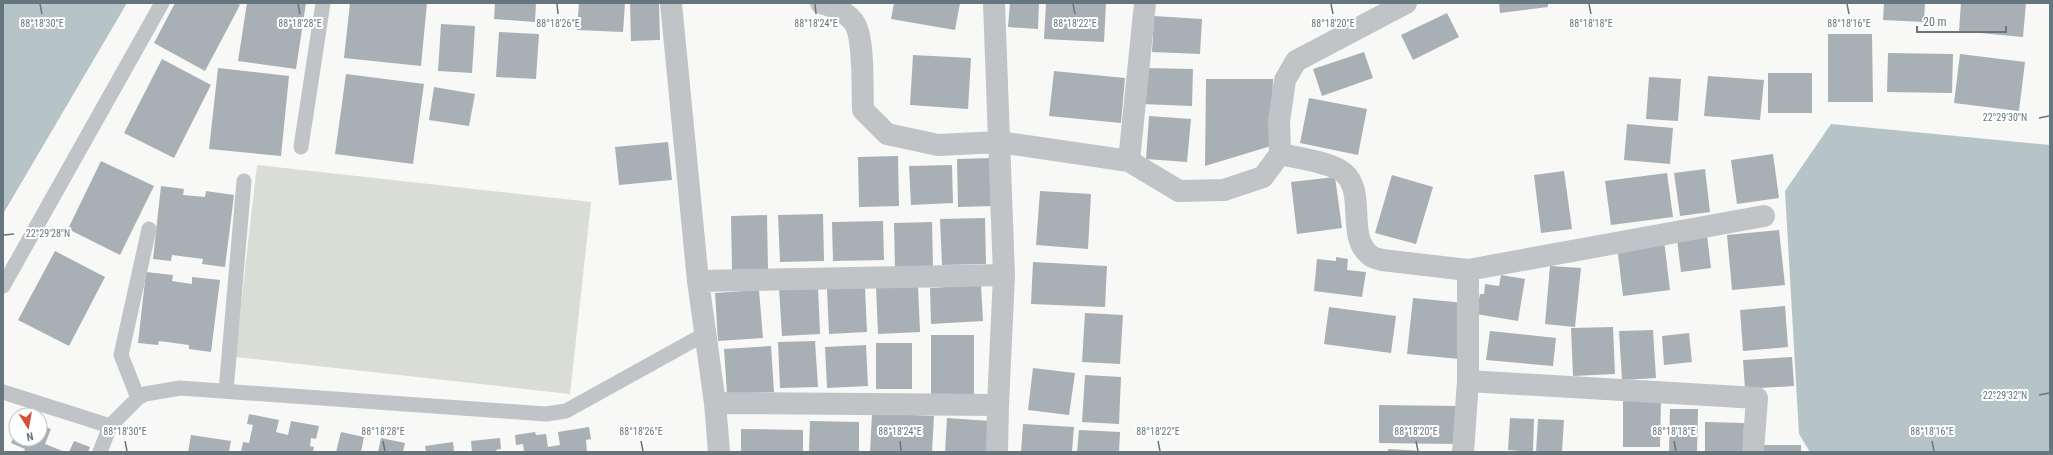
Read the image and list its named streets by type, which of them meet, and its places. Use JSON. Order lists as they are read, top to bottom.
{
  "scale_bar": "20 m",
  "north": "bottom",
  "coordinates": [
    "88°18'30\"E",
    "88°18'28\"E",
    "88°18'26\"E",
    "88°18'24\"E",
    "88°18'22\"E",
    "88°18'20\"E",
    "88°18'18\"E",
    "88°18'16\"E",
    "22°29'30\"N",
    "22°29'28\"N",
    "22°29'32\"N"
  ]
}
